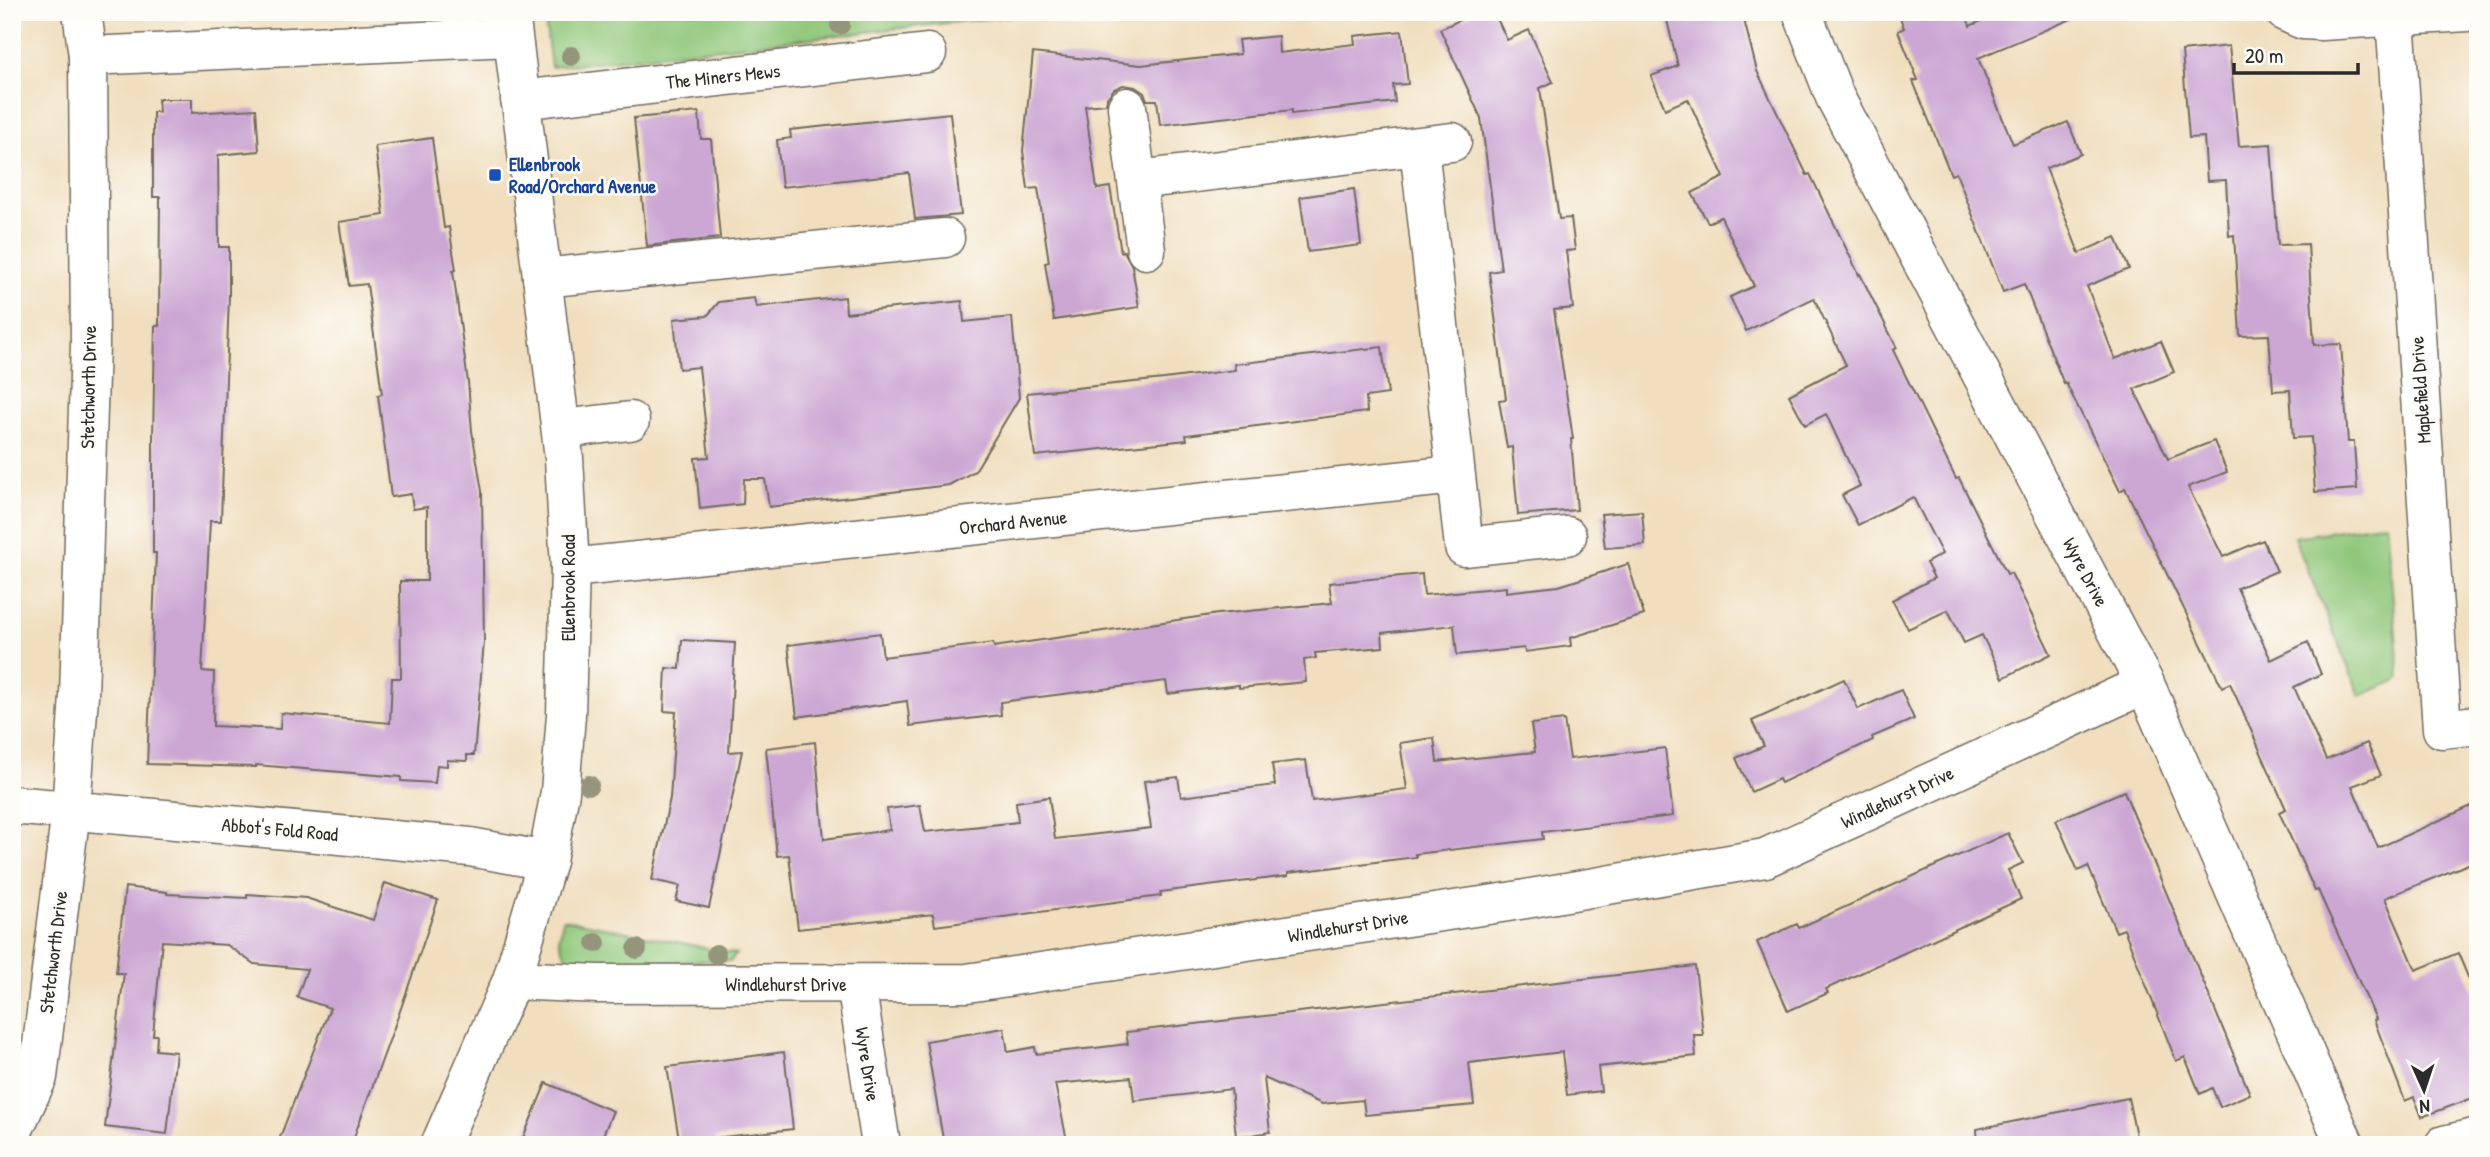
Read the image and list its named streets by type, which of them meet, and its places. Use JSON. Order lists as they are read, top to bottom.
{
  "streets": {
    "street": [
      "The Miners Mews",
      "Stetchworth Drive",
      "Maplefield Drive",
      "Orchard Avenue",
      "Wyre Drive",
      "Ellenbrook Road",
      "Windlehurst Drive",
      "Abbot's Fold Road"
    ]
  },
  "crossings": [
    ["The Miners Mews", "Ellenbrook Road"],
    ["Stetchworth Drive", "Abbot's Fold Road"],
    ["Orchard Avenue", "Ellenbrook Road"],
    ["Wyre Drive", "Windlehurst Drive"],
    ["Ellenbrook Road", "Windlehurst Drive"],
    ["Ellenbrook Road", "Abbot's Fold Road"]
  ],
  "places": {
    "transit": ["Ellenbrook Road/Orchard Avenue"]
  },
  "scale_bar": "20 m",
  "north": "bottom"
}
